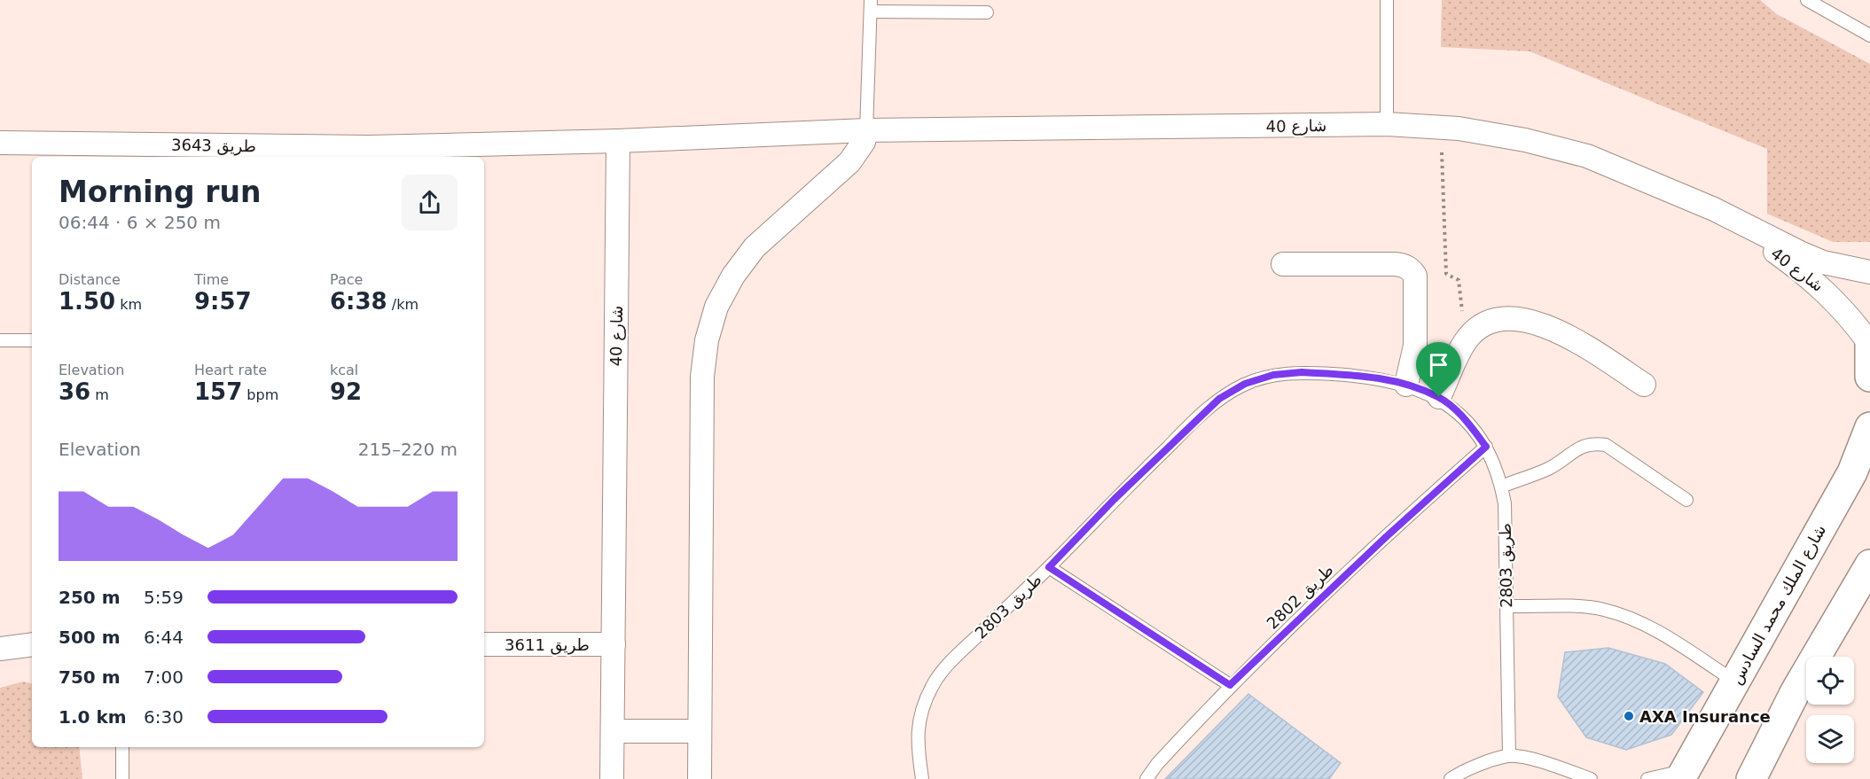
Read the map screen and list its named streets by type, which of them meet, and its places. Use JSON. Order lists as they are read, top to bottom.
{
  "streets": {
    "main road": ["شارع الملك محمد السادس"],
    "street": ["شارع 40", "طريق 3643", "طريق 3611"],
    "lane": ["طريق 2803", "طريق 2802"]
  },
  "crossings": [
    ["شارع 40", "طريق 3643"],
    ["شارع 40", "طريق 3611"],
    ["طريق 2803", "طريق 2802"]
  ],
  "places": ["AXA Insurance"],
  "page": {
    "heading": ["Morning run", "06:44 · 6 × 250 m"],
    "stats": [
      ["Distance", "1.50 km"],
      ["Time", "9:57"],
      ["Pace", "6:38 /km"],
      ["Elevation", "36 m"],
      ["Heart rate", "157 bpm"],
      ["kcal", "92"]
    ],
    "chart": ["Elevation", "215–220 m"],
    "list": [
      {
        "name": "250 m",
        "note": "5:59"
      },
      {
        "name": "500 m",
        "note": "6:44"
      },
      {
        "name": "750 m",
        "note": "7:00"
      },
      {
        "name": "1.0 km",
        "note": "6:30"
      }
    ]
  }
}
